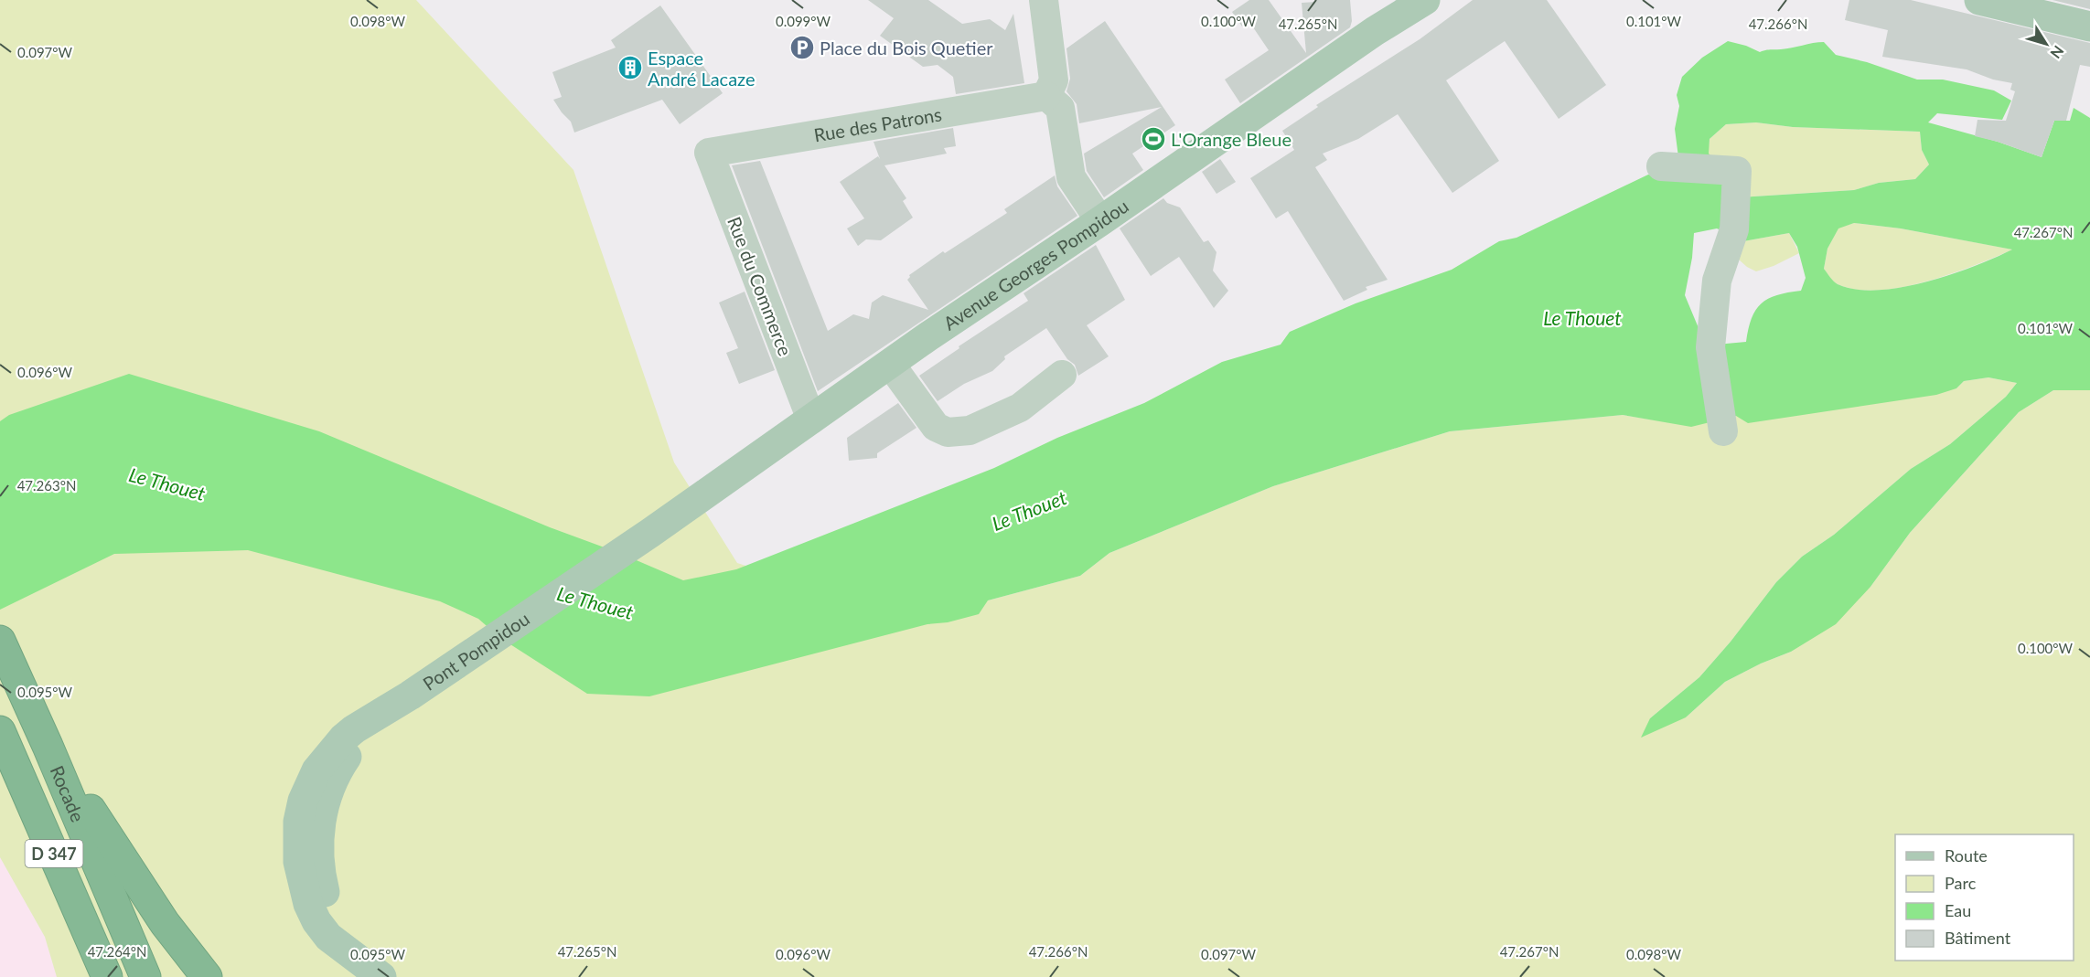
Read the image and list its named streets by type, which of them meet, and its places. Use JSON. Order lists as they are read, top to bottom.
{
  "streets": {
    "highway": ["Rocade", "D 347"],
    "main road": ["Avenue Georges Pompidou", "Pont Pompidou"],
    "street": ["Rue des Patrons", "Rue du Commerce"]
  },
  "crossings": [
    ["Rue des Patrons", "Rue du Commerce"],
    ["Avenue Georges Pompidou", "Rue du Commerce"],
    ["Avenue Georges Pompidou", "Pont Pompidou"]
  ],
  "water": ["Le Thouet"],
  "places": {
    "parking": ["Place du Bois Quetier"],
    "building": ["Espace André Lacaze"],
    "sports": ["L'Orange Bleue"]
  },
  "legend": [
    "Route",
    "Parc",
    "Eau",
    "Bâtiment"
  ],
  "north": "bottom right",
  "coordinates": [
    "0.098°W",
    "0.099°W",
    "0.100°W",
    "0.101°W",
    "47.265°N",
    "47.266°N",
    "0.097°W",
    "47.267°N",
    "0.096°W",
    "47.263°N",
    "0.095°W",
    "47.264°N"
  ]
}
